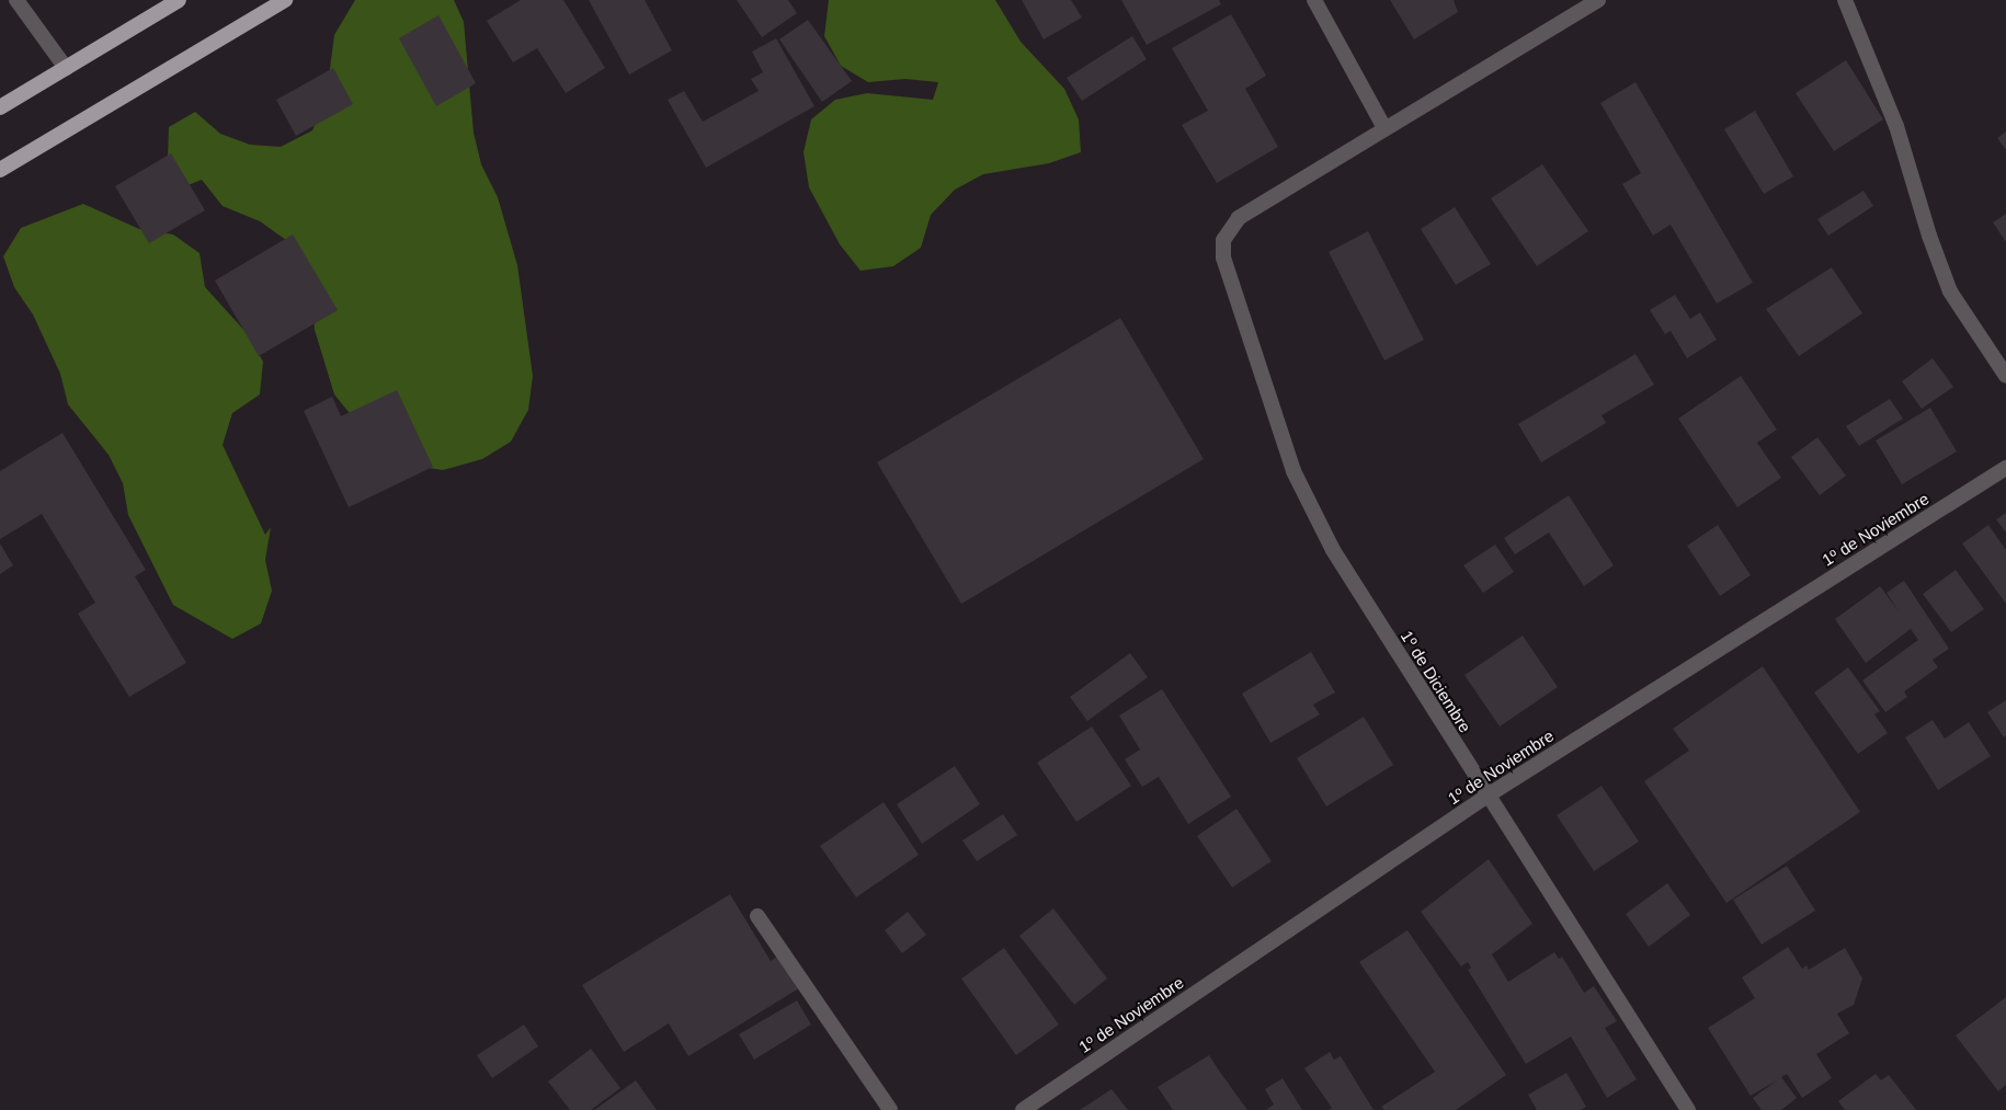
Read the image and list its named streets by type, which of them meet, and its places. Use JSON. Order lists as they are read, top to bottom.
{
  "streets": {
    "street": ["1º de Noviembre", "1º de Diciembre"]
  },
  "crossings": [
    ["1º de Noviembre", "1º de Diciembre"]
  ]
}
